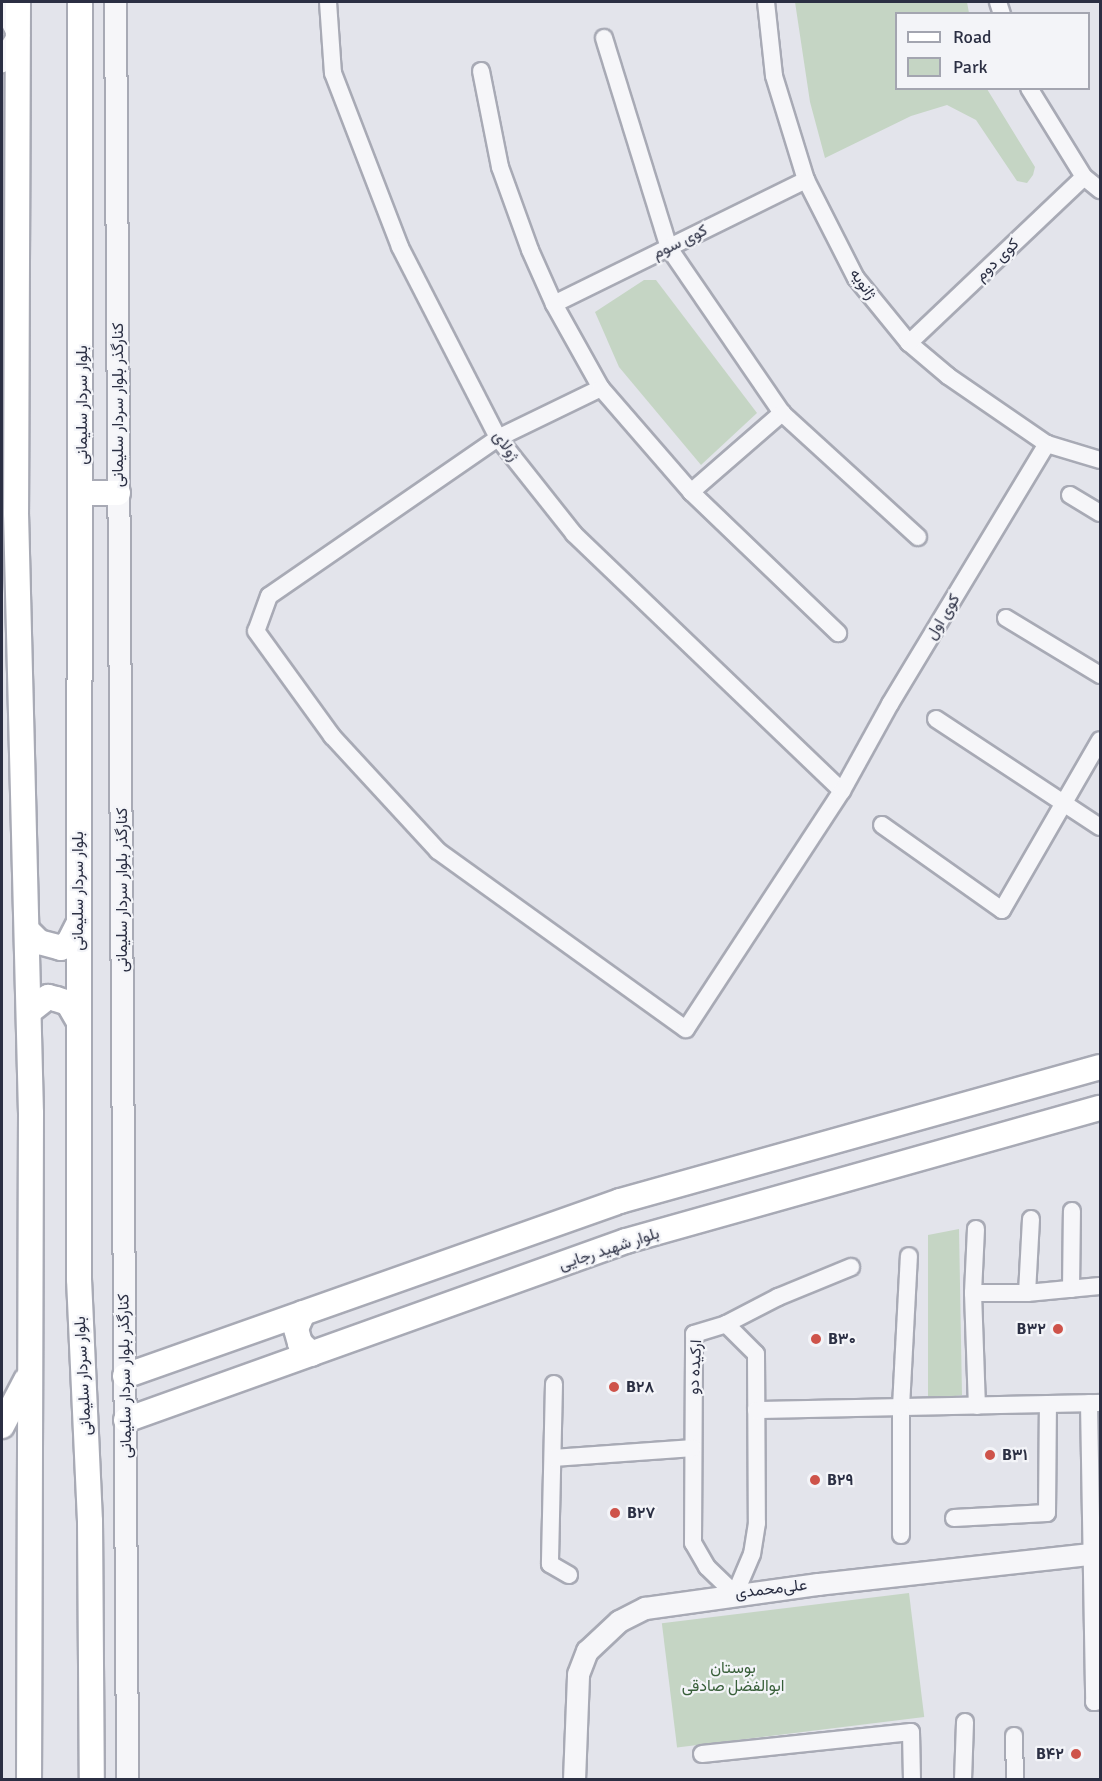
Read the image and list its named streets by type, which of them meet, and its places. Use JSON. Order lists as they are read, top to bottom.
{
  "streets": {
    "main road": ["بلوار سردار سلیمانی", "بلوار شهید رجایی"],
    "street": [
      "کوی سوم",
      "کوی دوم",
      "ژانویه",
      "کنارگذر بلوار سردار سلیمانی",
      "ژولای",
      "کوی اول",
      "ارکیده دو",
      "علی‌محمدی"
    ]
  },
  "crossings": [
    ["کوی سوم", "ژانویه"],
    ["کوی دوم", "ژانویه"],
    ["ژانویه", "کوی اول"],
    ["کنارگذر بلوار سردار سلیمانی", "بلوار شهید رجایی"],
    ["ژولای", "کوی اول"],
    ["ارکیده دو", "علی‌محمدی"]
  ],
  "parks": ["بوستان ابوالفضل صادقی"],
  "places": [
    "B۳۲",
    "B۳۰",
    "B۲۸",
    "B۳۱",
    "B۲۹",
    "B۲۷",
    "B۴۲"
  ],
  "legend": ["Road", "Park"]
}
